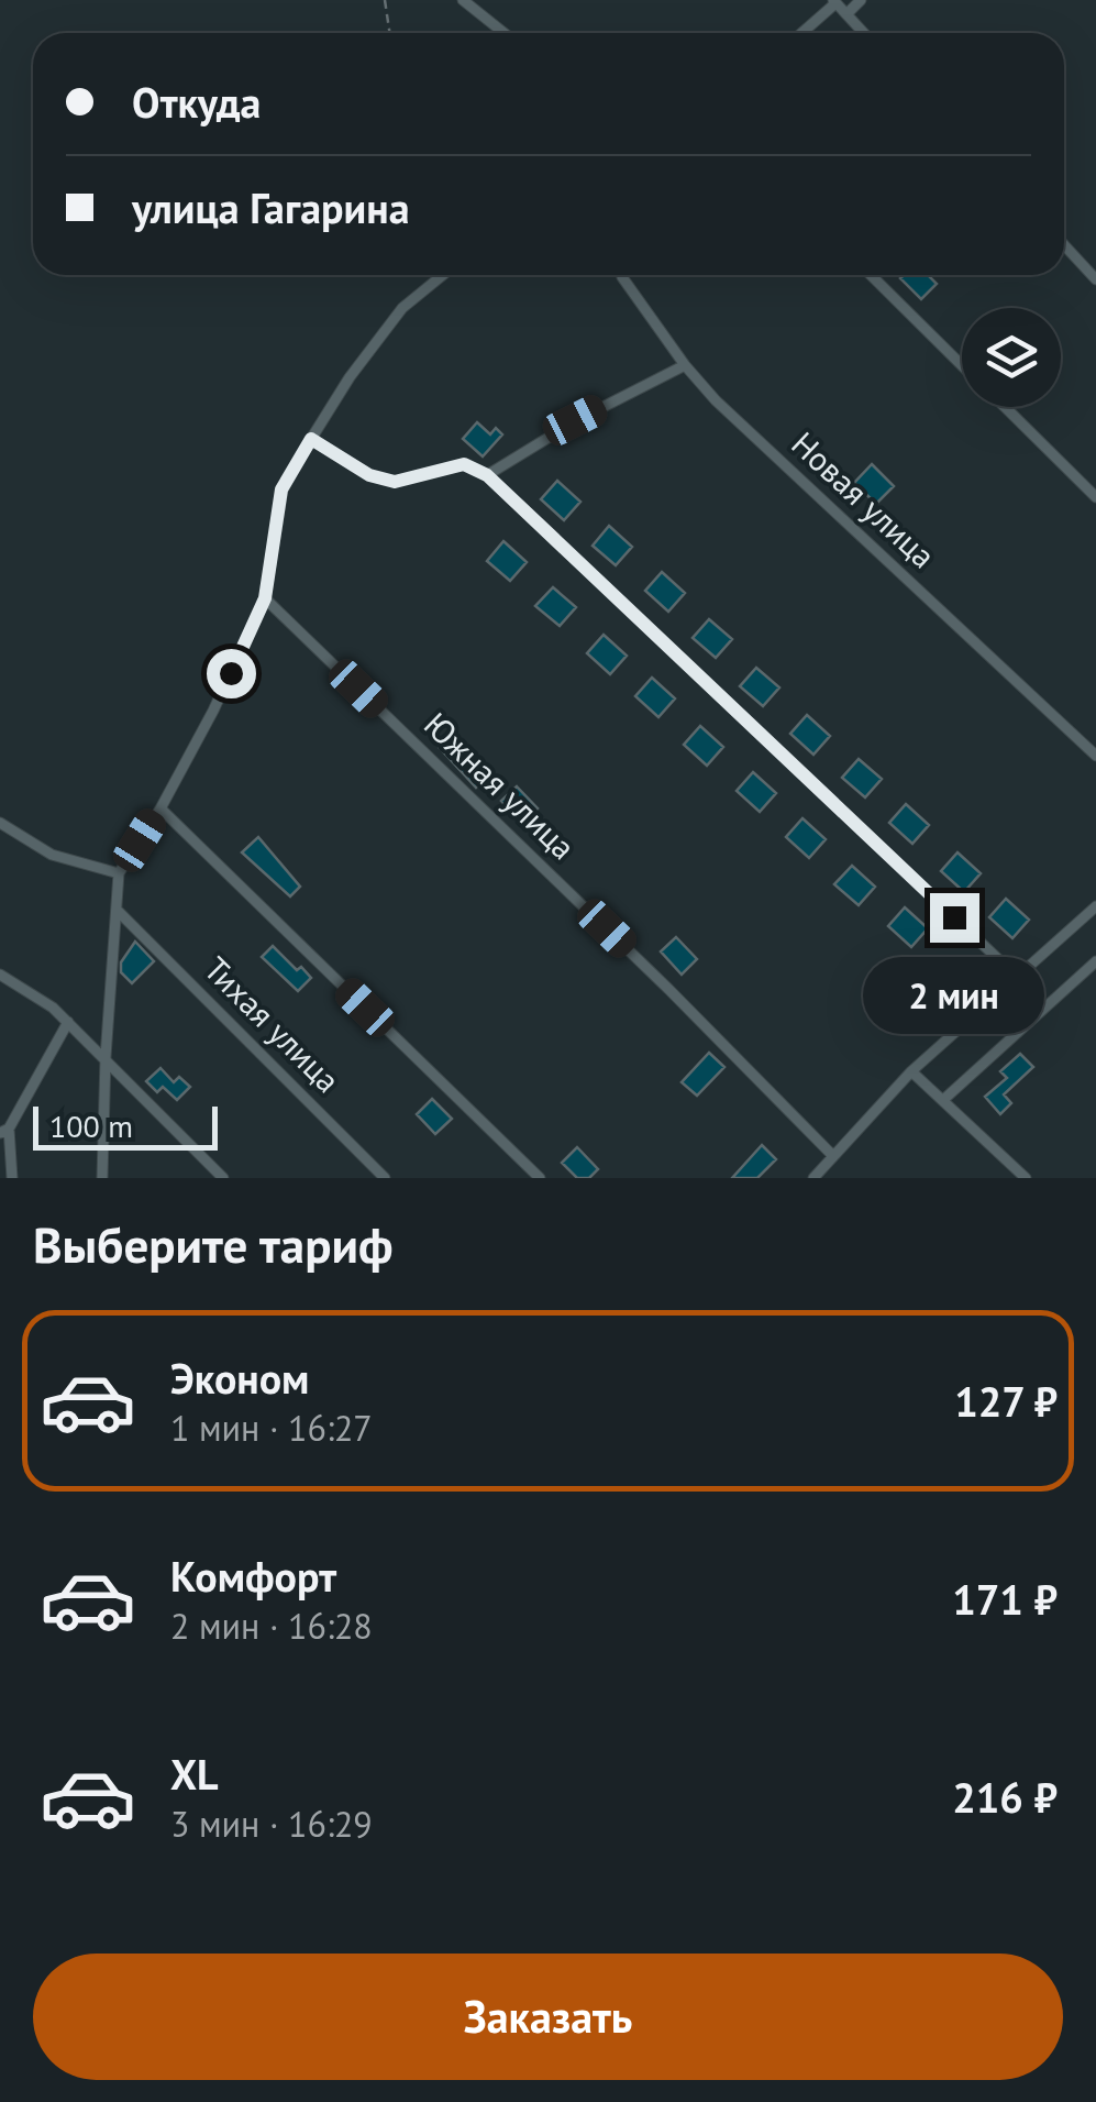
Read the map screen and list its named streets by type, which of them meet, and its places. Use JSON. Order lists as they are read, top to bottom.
{
  "streets": {
    "street": ["Новая улица", "Южная улица", "Тихая улица"]
  },
  "scale_bar": "100 m",
  "page": {
    "banner": ["Откуда", "улица Гагарина"],
    "bubble": "2 мин",
    "scale": "100 m",
    "heading": "Выберите тариф",
    "list": [
      {
        "name": "Эконом",
        "note": "1 мин · 16:27",
        "value": "127 ₽"
      },
      {
        "name": "Комфорт",
        "note": "2 мин · 16:28",
        "value": "171 ₽"
      },
      {
        "name": "XL",
        "note": "3 мин · 16:29",
        "value": "216 ₽"
      }
    ],
    "buttons": "Заказать"
  }
}
